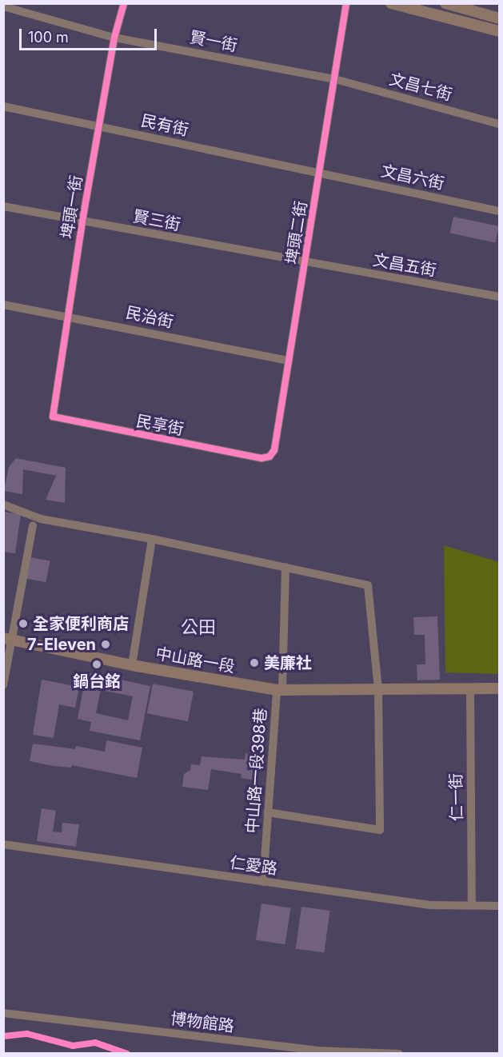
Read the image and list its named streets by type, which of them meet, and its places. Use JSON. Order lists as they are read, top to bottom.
{
  "streets": {
    "main road": ["中山路一段"],
    "street": [
      "賢一街",
      "文昌七街",
      "民有街",
      "文昌六街",
      "埤頭一街",
      "賢三街",
      "埤頭二街",
      "文昌五街",
      "民治街",
      "民享街",
      "中山路一段398巷",
      "仁一街",
      "仁愛路",
      "博物館路"
    ]
  },
  "crossings": [
    ["賢一街", "文昌七街"],
    ["賢一街", "埤頭一街"],
    ["賢一街", "埤頭二街"],
    ["文昌七街", "埤頭二街"],
    ["民有街", "文昌六街"],
    ["民有街", "埤頭一街"],
    ["民有街", "埤頭二街"],
    ["文昌六街", "埤頭二街"],
    ["埤頭一街", "賢三街"],
    ["埤頭一街", "民治街"],
    ["埤頭一街", "民享街"],
    ["賢三街", "埤頭二街"],
    ["賢三街", "文昌五街"],
    ["埤頭二街", "文昌五街"],
    ["埤頭二街", "民治街"],
    ["埤頭二街", "民享街"],
    ["中山路一段", "中山路一段398巷"],
    ["中山路一段", "仁一街"],
    ["中山路一段398巷", "仁愛路"],
    ["仁一街", "仁愛路"]
  ],
  "districts": ["公田"],
  "places": [
    "全家便利商店",
    "7-Eleven",
    "美廉社",
    "鍋台銘"
  ],
  "scale_bar": "100 m"
}
